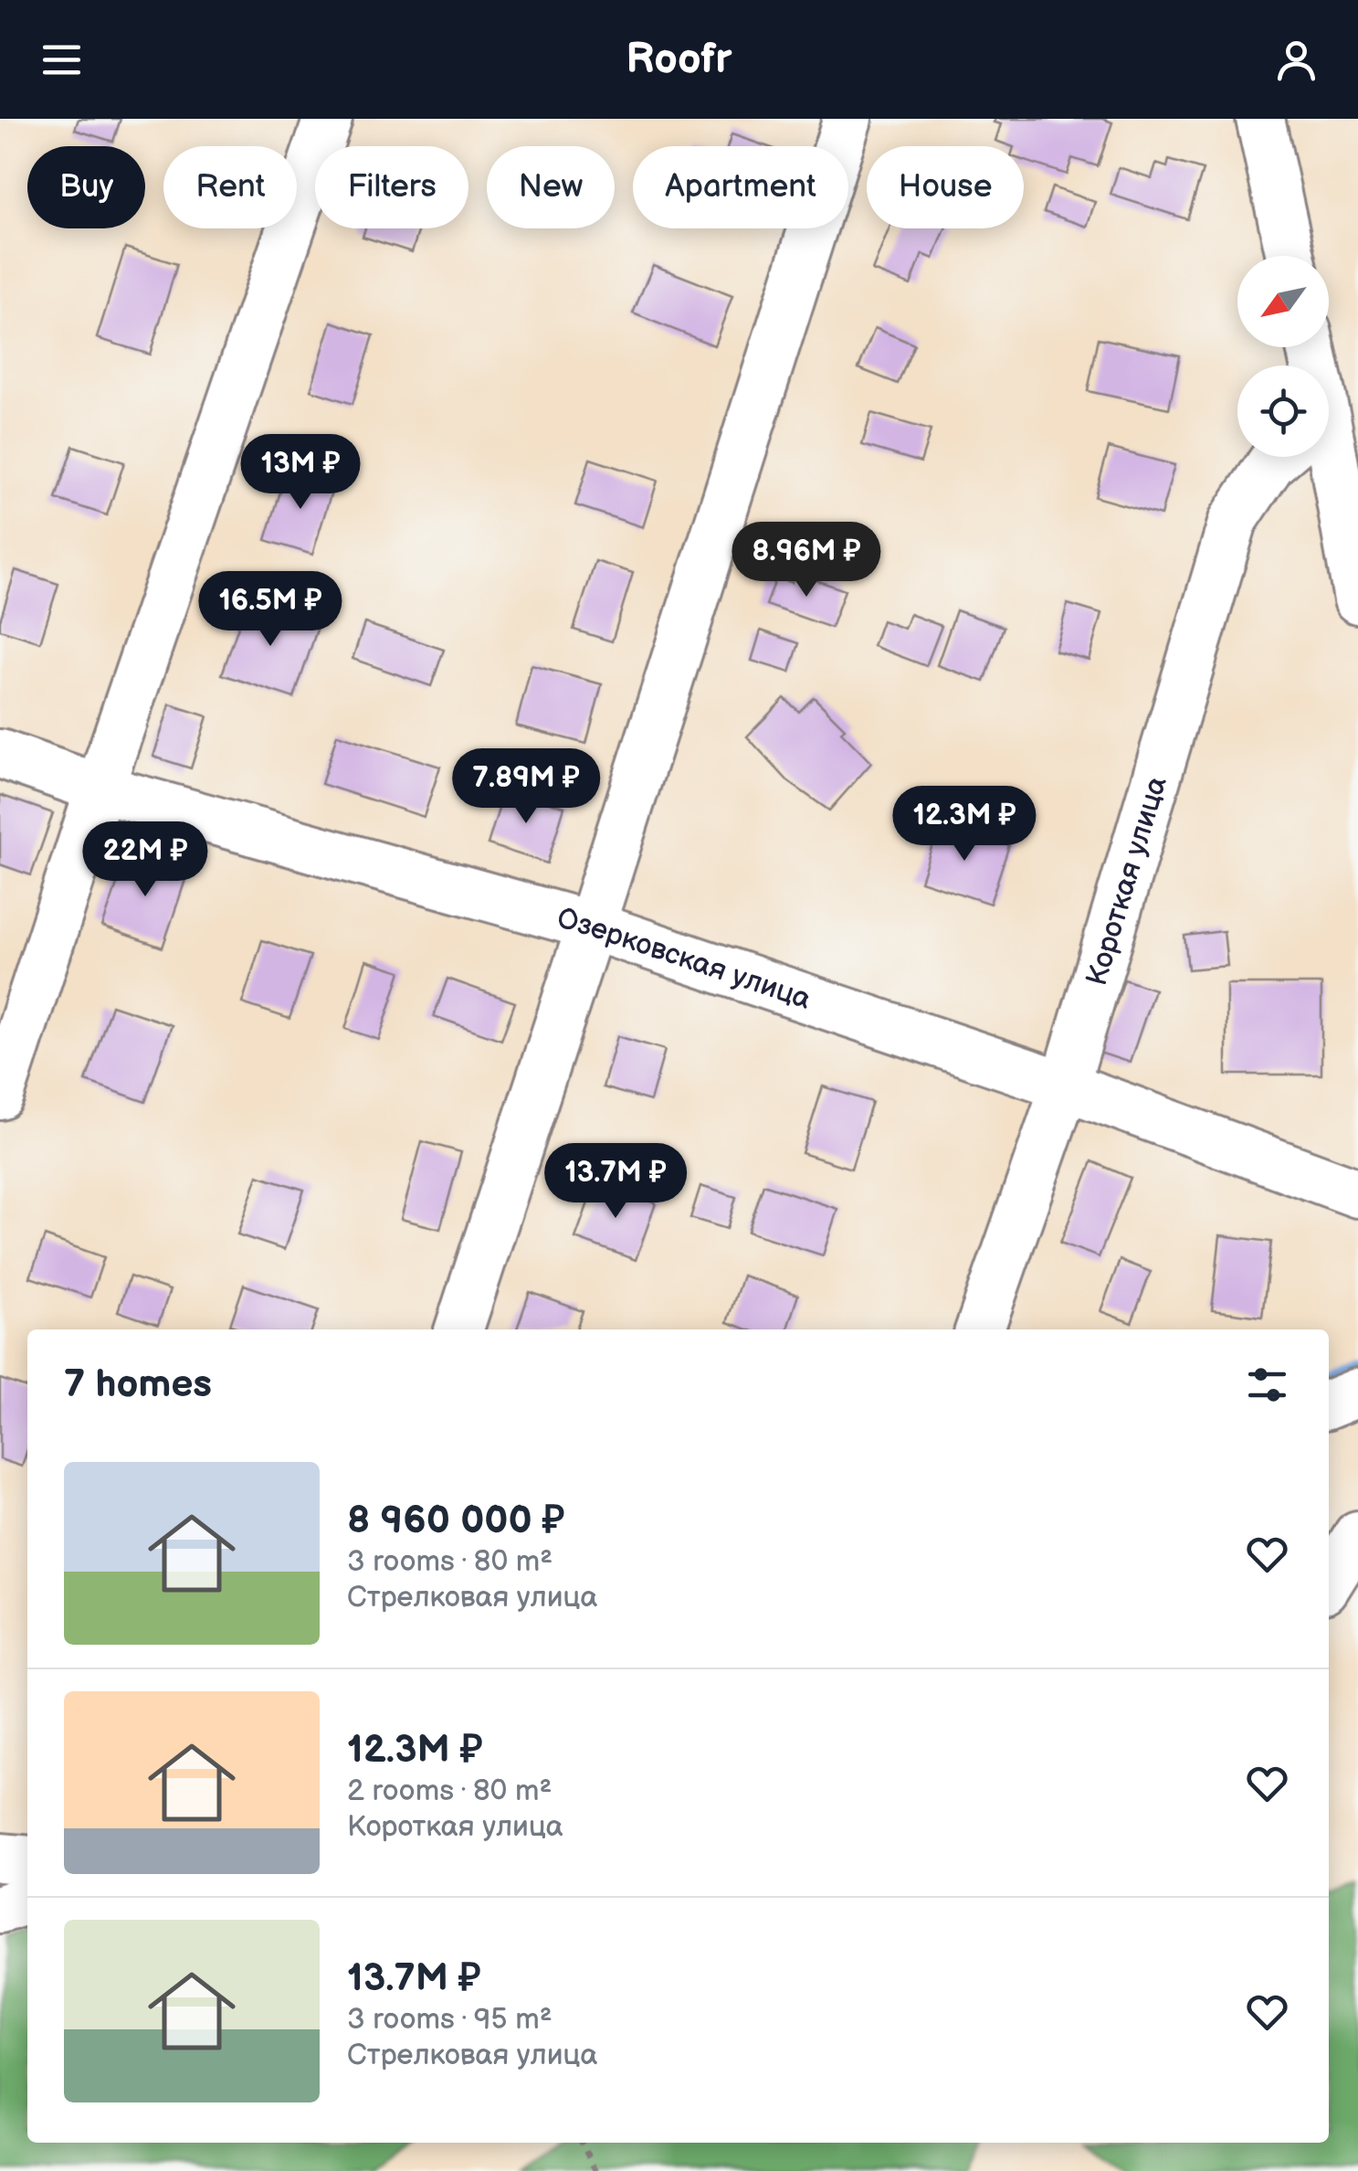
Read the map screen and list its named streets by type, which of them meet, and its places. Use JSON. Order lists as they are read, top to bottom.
{
  "streets": {
    "street": ["Короткая улица", "Озерковская улица"]
  },
  "crossings": [
    ["Короткая улица", "Озерковская улица"]
  ],
  "north": "bottom left",
  "page": {
    "header": "Roofr",
    "chip": [
      "Buy",
      "Rent",
      "Filters",
      "New",
      "Apartment",
      "House"
    ],
    "price": [
      "13M ₽",
      "8.96M ₽",
      "16.5M ₽",
      "7.89M ₽",
      "12.3M ₽",
      "22M ₽",
      "13.7M ₽"
    ],
    "heading": "7 homes",
    "list": [
      {
        "name": "8 960 000 ₽",
        "note": "3 rooms · 80 m² · Стрелковая улица"
      },
      {
        "name": "12.3M ₽",
        "note": "2 rooms · 80 m² · Короткая улица"
      },
      {
        "name": "13.7M ₽",
        "note": "3 rooms · 95 m² · Стрелковая улица"
      }
    ]
  }
}
